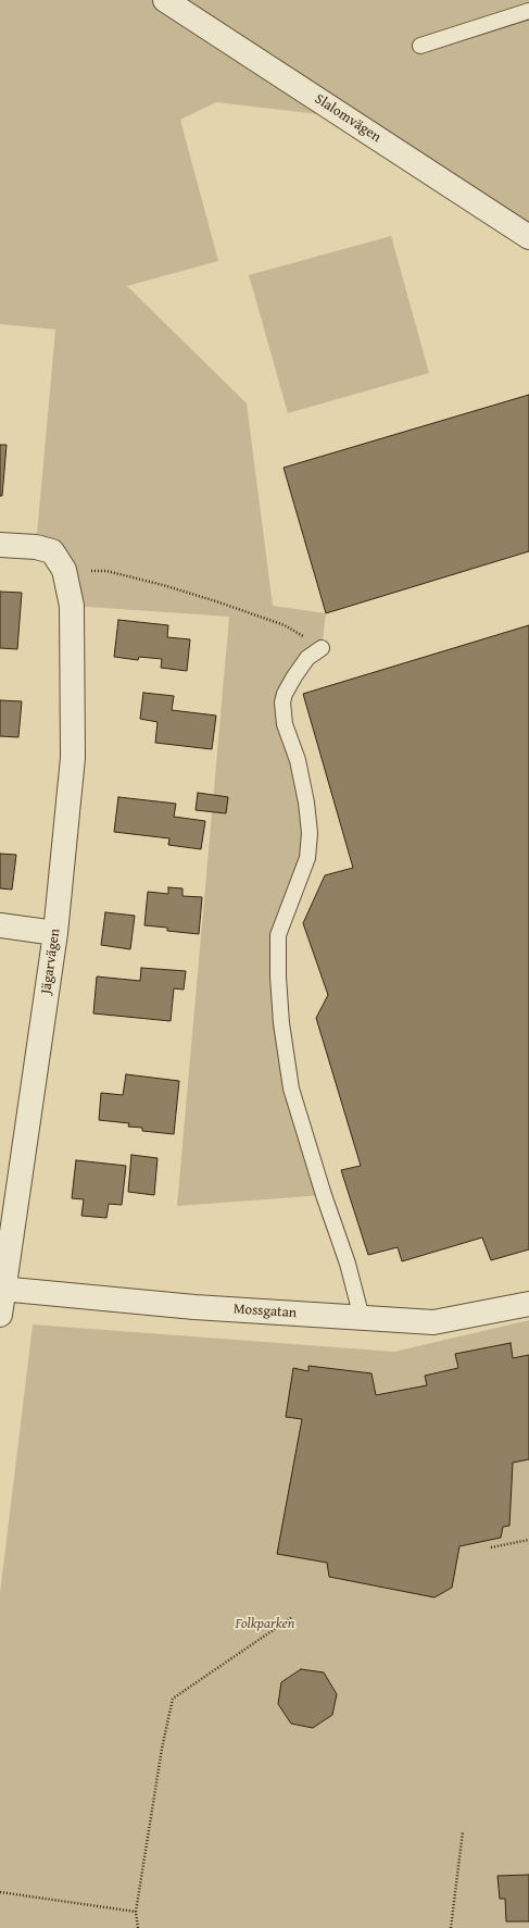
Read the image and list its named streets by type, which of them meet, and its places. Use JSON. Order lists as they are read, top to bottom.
{
  "streets": {
    "street": ["Slalomvägen", "Jägarvägen", "Mossgatan"]
  },
  "crossings": [
    ["Jägarvägen", "Mossgatan"]
  ],
  "parks": ["Folkparken"]
}
